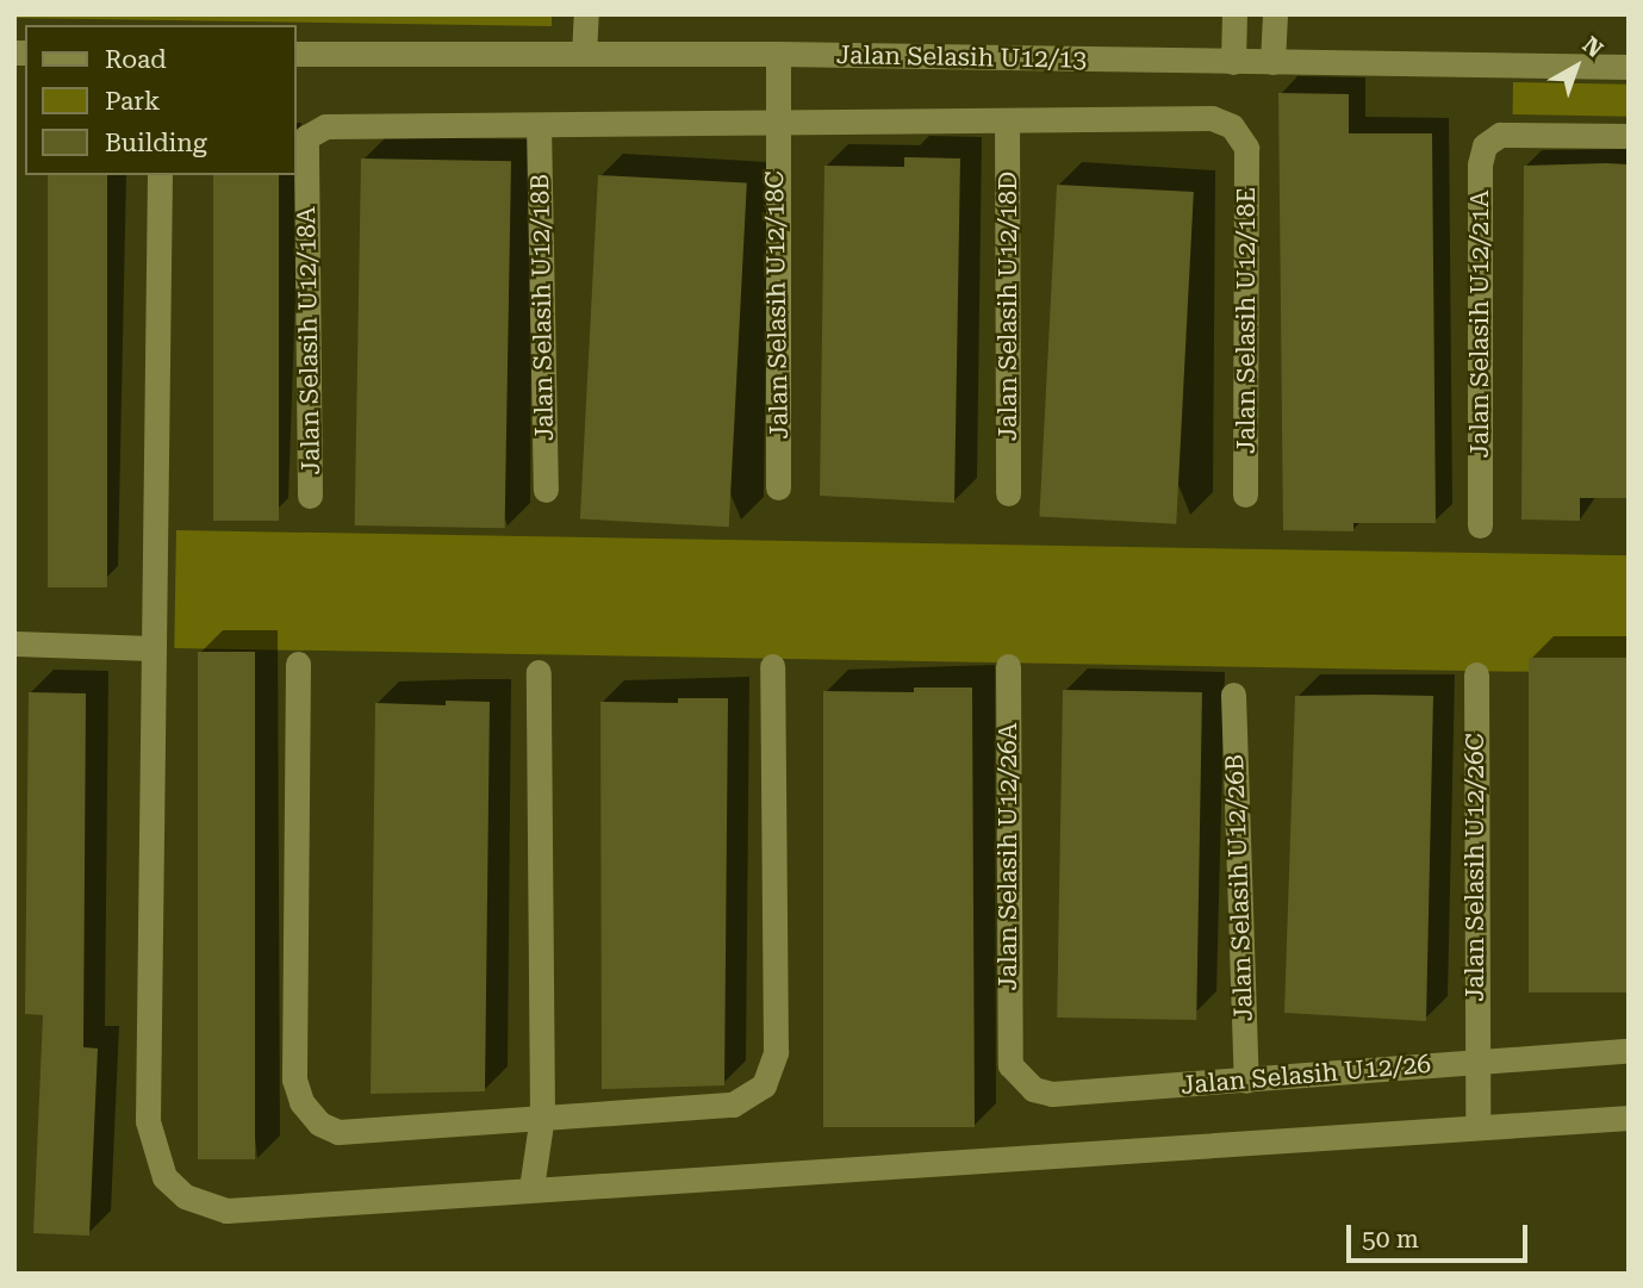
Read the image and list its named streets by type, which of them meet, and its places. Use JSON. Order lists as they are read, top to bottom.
{
  "streets": {
    "street": [
      "Jalan Selasih U12/13",
      "Jalan Selasih U12/18C",
      "Jalan Selasih U12/18D",
      "Jalan Selasih U12/18B",
      "Jalan Selasih U12/18E",
      "Jalan Selasih U12/21A",
      "Jalan Selasih U12/18A",
      "Jalan Selasih U12/26A",
      "Jalan Selasih U12/26C",
      "Jalan Selasih U12/26B",
      "Jalan Selasih U12/26"
    ]
  },
  "crossings": [
    ["Jalan Selasih U12/13", "Jalan Selasih U12/18C"],
    ["Jalan Selasih U12/18D", "Jalan Selasih U12/18E"],
    ["Jalan Selasih U12/18B", "Jalan Selasih U12/18A"],
    ["Jalan Selasih U12/26A", "Jalan Selasih U12/26"],
    ["Jalan Selasih U12/26C", "Jalan Selasih U12/26"],
    ["Jalan Selasih U12/26B", "Jalan Selasih U12/26"]
  ],
  "legend": ["Road", "Park", "Building"],
  "scale_bar": "50 m",
  "north": "top right"
}
